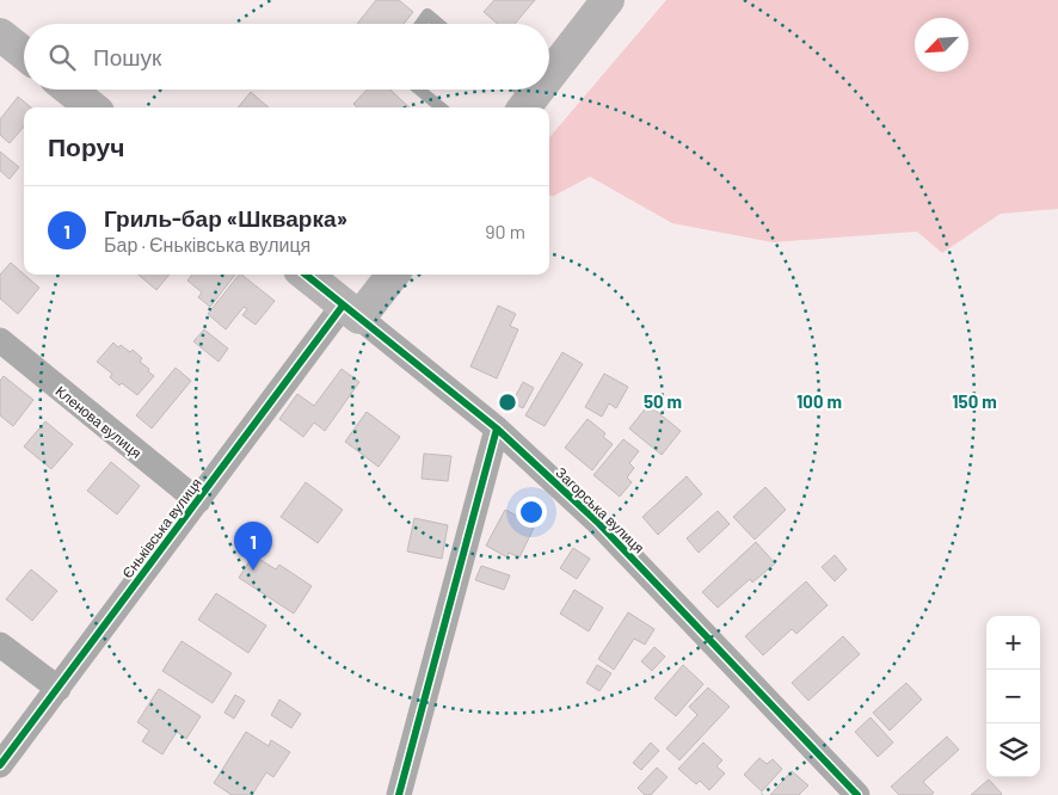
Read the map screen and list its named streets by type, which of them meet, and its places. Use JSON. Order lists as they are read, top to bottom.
{
  "streets": {
    "street": ["Кленова вулиця", "Загорська вулиця", "Єньківська вулиця"]
  },
  "crossings": [
    ["Кленова вулиця", "Єньківська вулиця"],
    ["Загорська вулиця", "Єньківська вулиця"]
  ],
  "north": "bottom left",
  "page": {
    "search": "Пошук",
    "heading": "Поруч",
    "list": [
      {
        "mark": "1",
        "name": "Гриль-бар «Шкварка»",
        "note": "Бар · Єньківська вулиця",
        "value": "90 m"
      }
    ],
    "pins": "1",
    "map_buttons": ["+", "−"]
  },
  "rings": ["50 m", "100 m", "150 m"]
}
